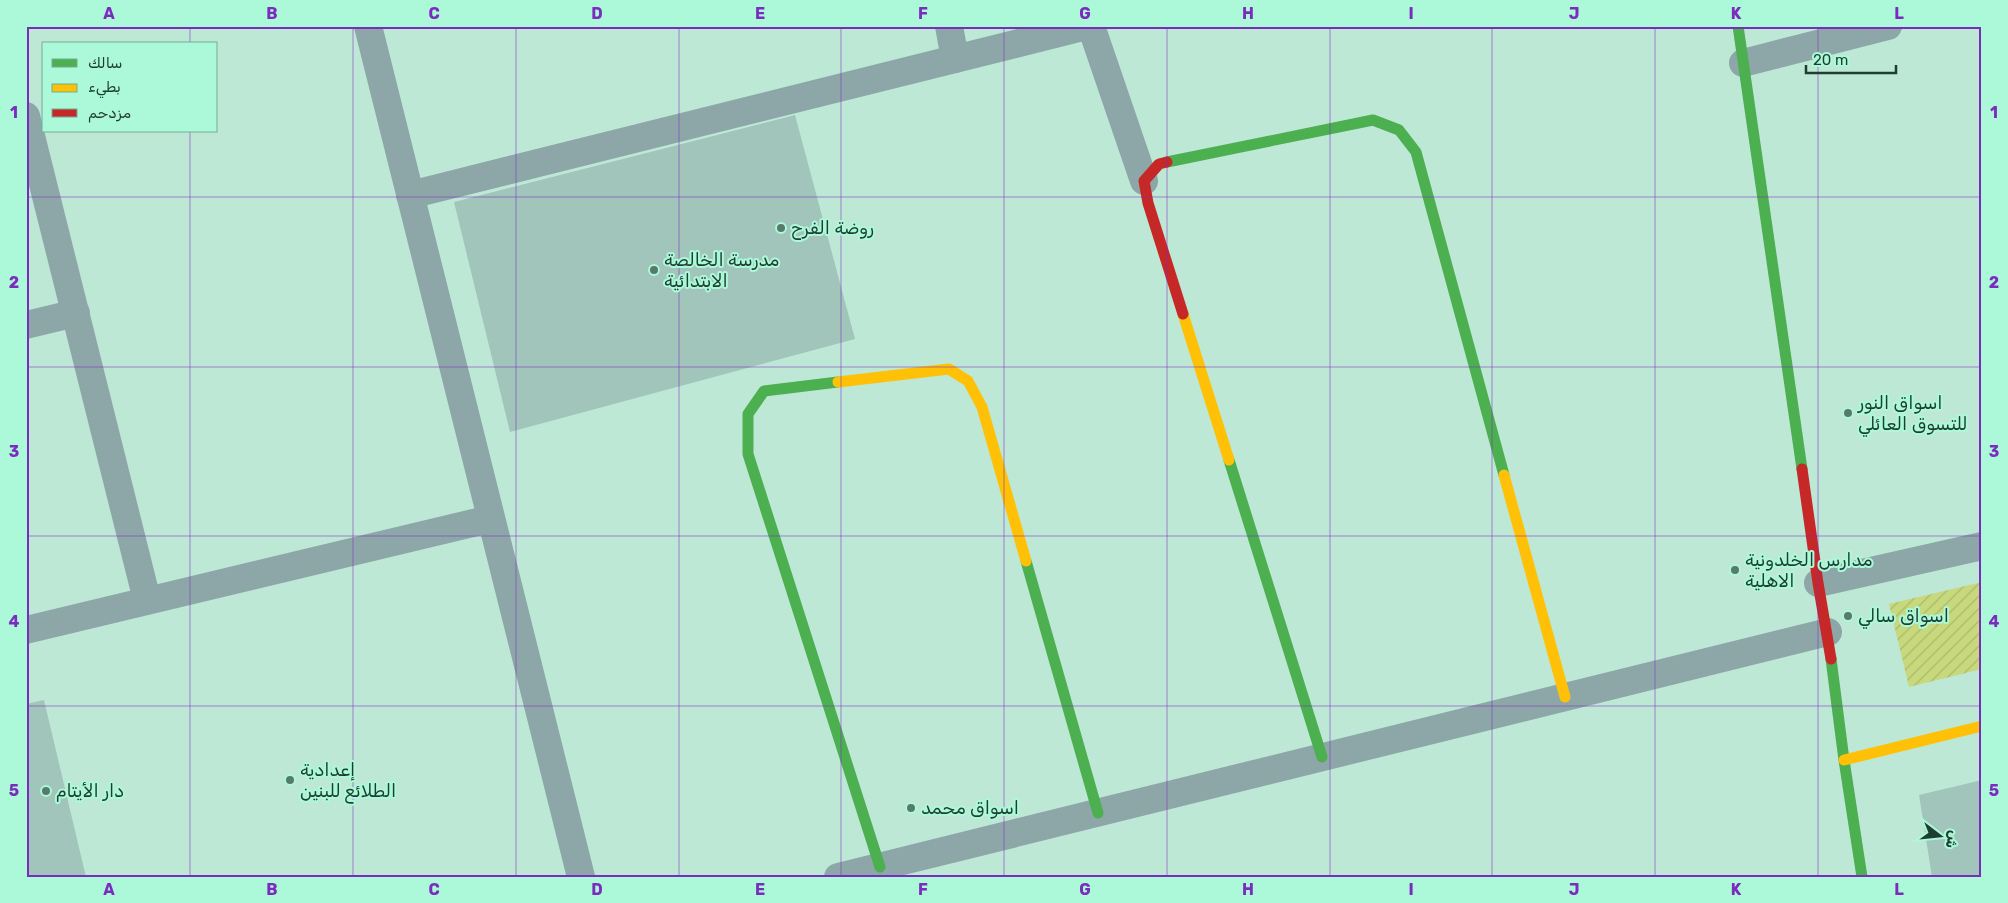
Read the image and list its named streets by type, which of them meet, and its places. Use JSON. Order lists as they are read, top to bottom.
{
  "places": [
    "روضة الفرح",
    "مدرسة الخالصة الابتدائية",
    "اسواق النور للتسوق العائلي",
    "مدارس الخلدونية الاهلية",
    "اسواق سالي",
    "إعدادية الطلائع للبنين",
    "دار الأيتام",
    "اسواق محمد"
  ],
  "legend": ["سالك", "بطيء", "مزدحم"],
  "scale_bar": "20 m",
  "north": "right",
  "grid": {
    "columns": [
      "A",
      "B",
      "C",
      "D",
      "E",
      "F",
      "G",
      "H",
      "I",
      "J",
      "K",
      "L"
    ],
    "rows": [
      "1",
      "2",
      "3",
      "4",
      "5"
    ]
  }
}
